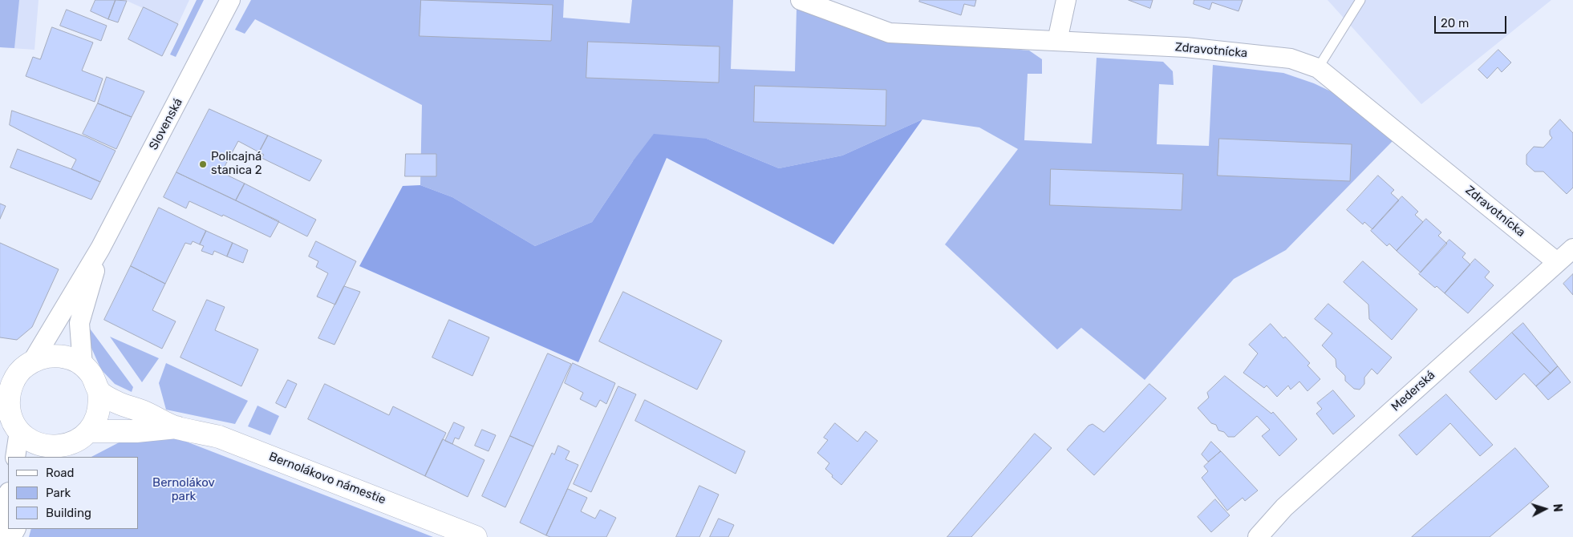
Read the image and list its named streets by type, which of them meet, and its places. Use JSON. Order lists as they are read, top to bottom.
{
  "streets": {
    "main road": ["Bernolákovo námestie"],
    "street": ["Zdravotnícka", "Slovenská", "Mederská"]
  },
  "crossings": [
    ["Zdravotnícka", "Mederská"],
    ["Slovenská", "Bernolákovo námestie"]
  ],
  "parks": ["Bernolákov park"],
  "places": ["Policajná stanica 2"],
  "legend": ["Road", "Park", "Building"],
  "scale_bar": "20 m",
  "north": "right"
}
